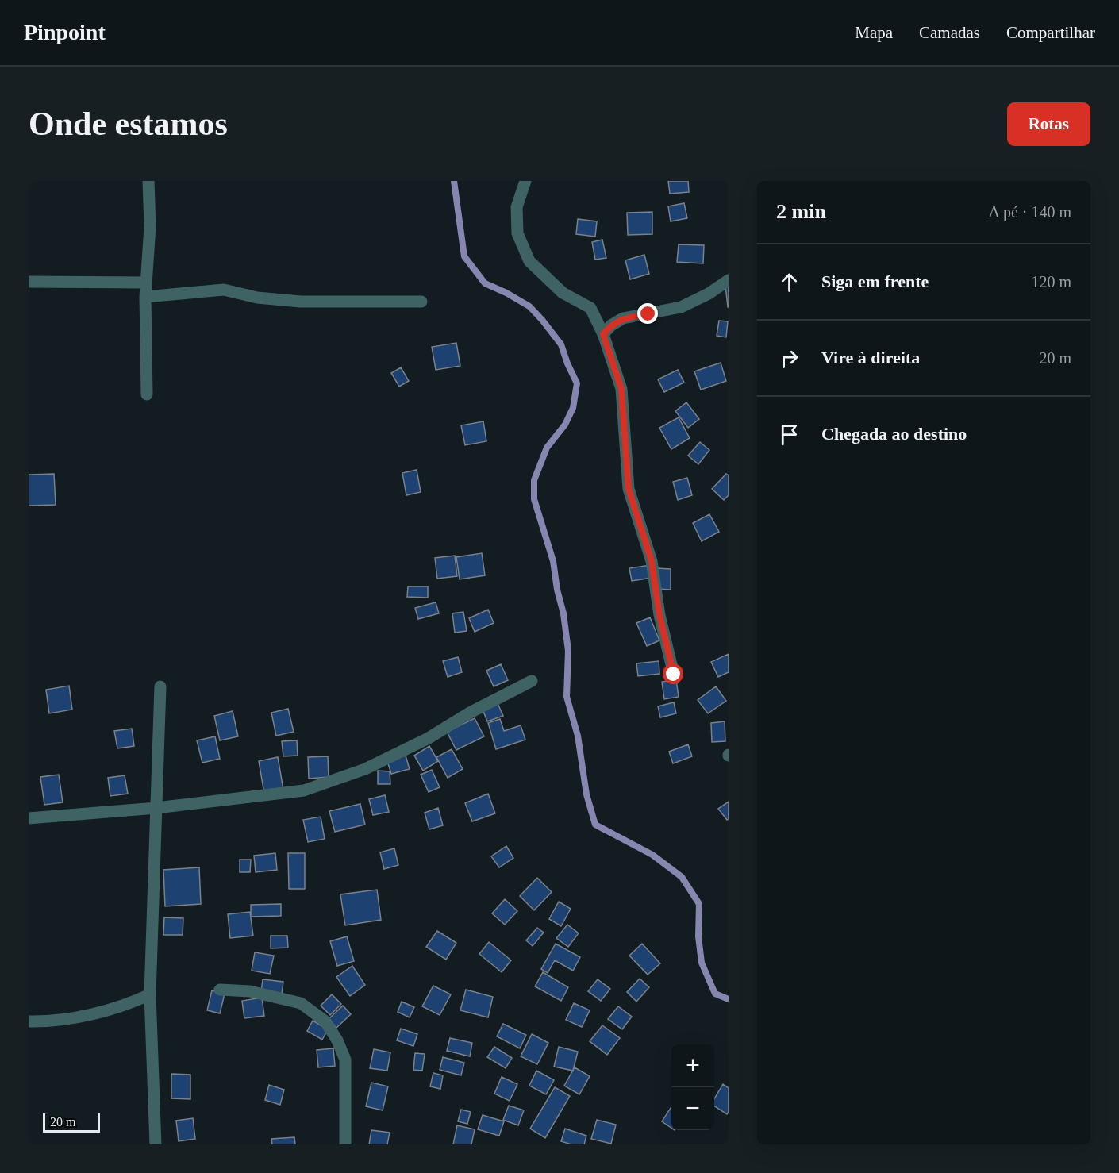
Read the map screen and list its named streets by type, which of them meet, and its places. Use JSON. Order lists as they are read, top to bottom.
{
  "scale_bar": "20 m",
  "page": {
    "header": "Pinpoint",
    "nav": ["Mapa", "Camadas", "Compartilhar"],
    "buttons": "Rotas",
    "title": "Onde estamos",
    "heading": ["2 min", "A pé · 140 m"],
    "list": [
      ["Siga em frente", "120 m"],
      ["Vire à direita", "20 m"],
      "Chegada ao destino"
    ],
    "map_buttons": ["+", "−"],
    "scale": "20 m"
  }
}
